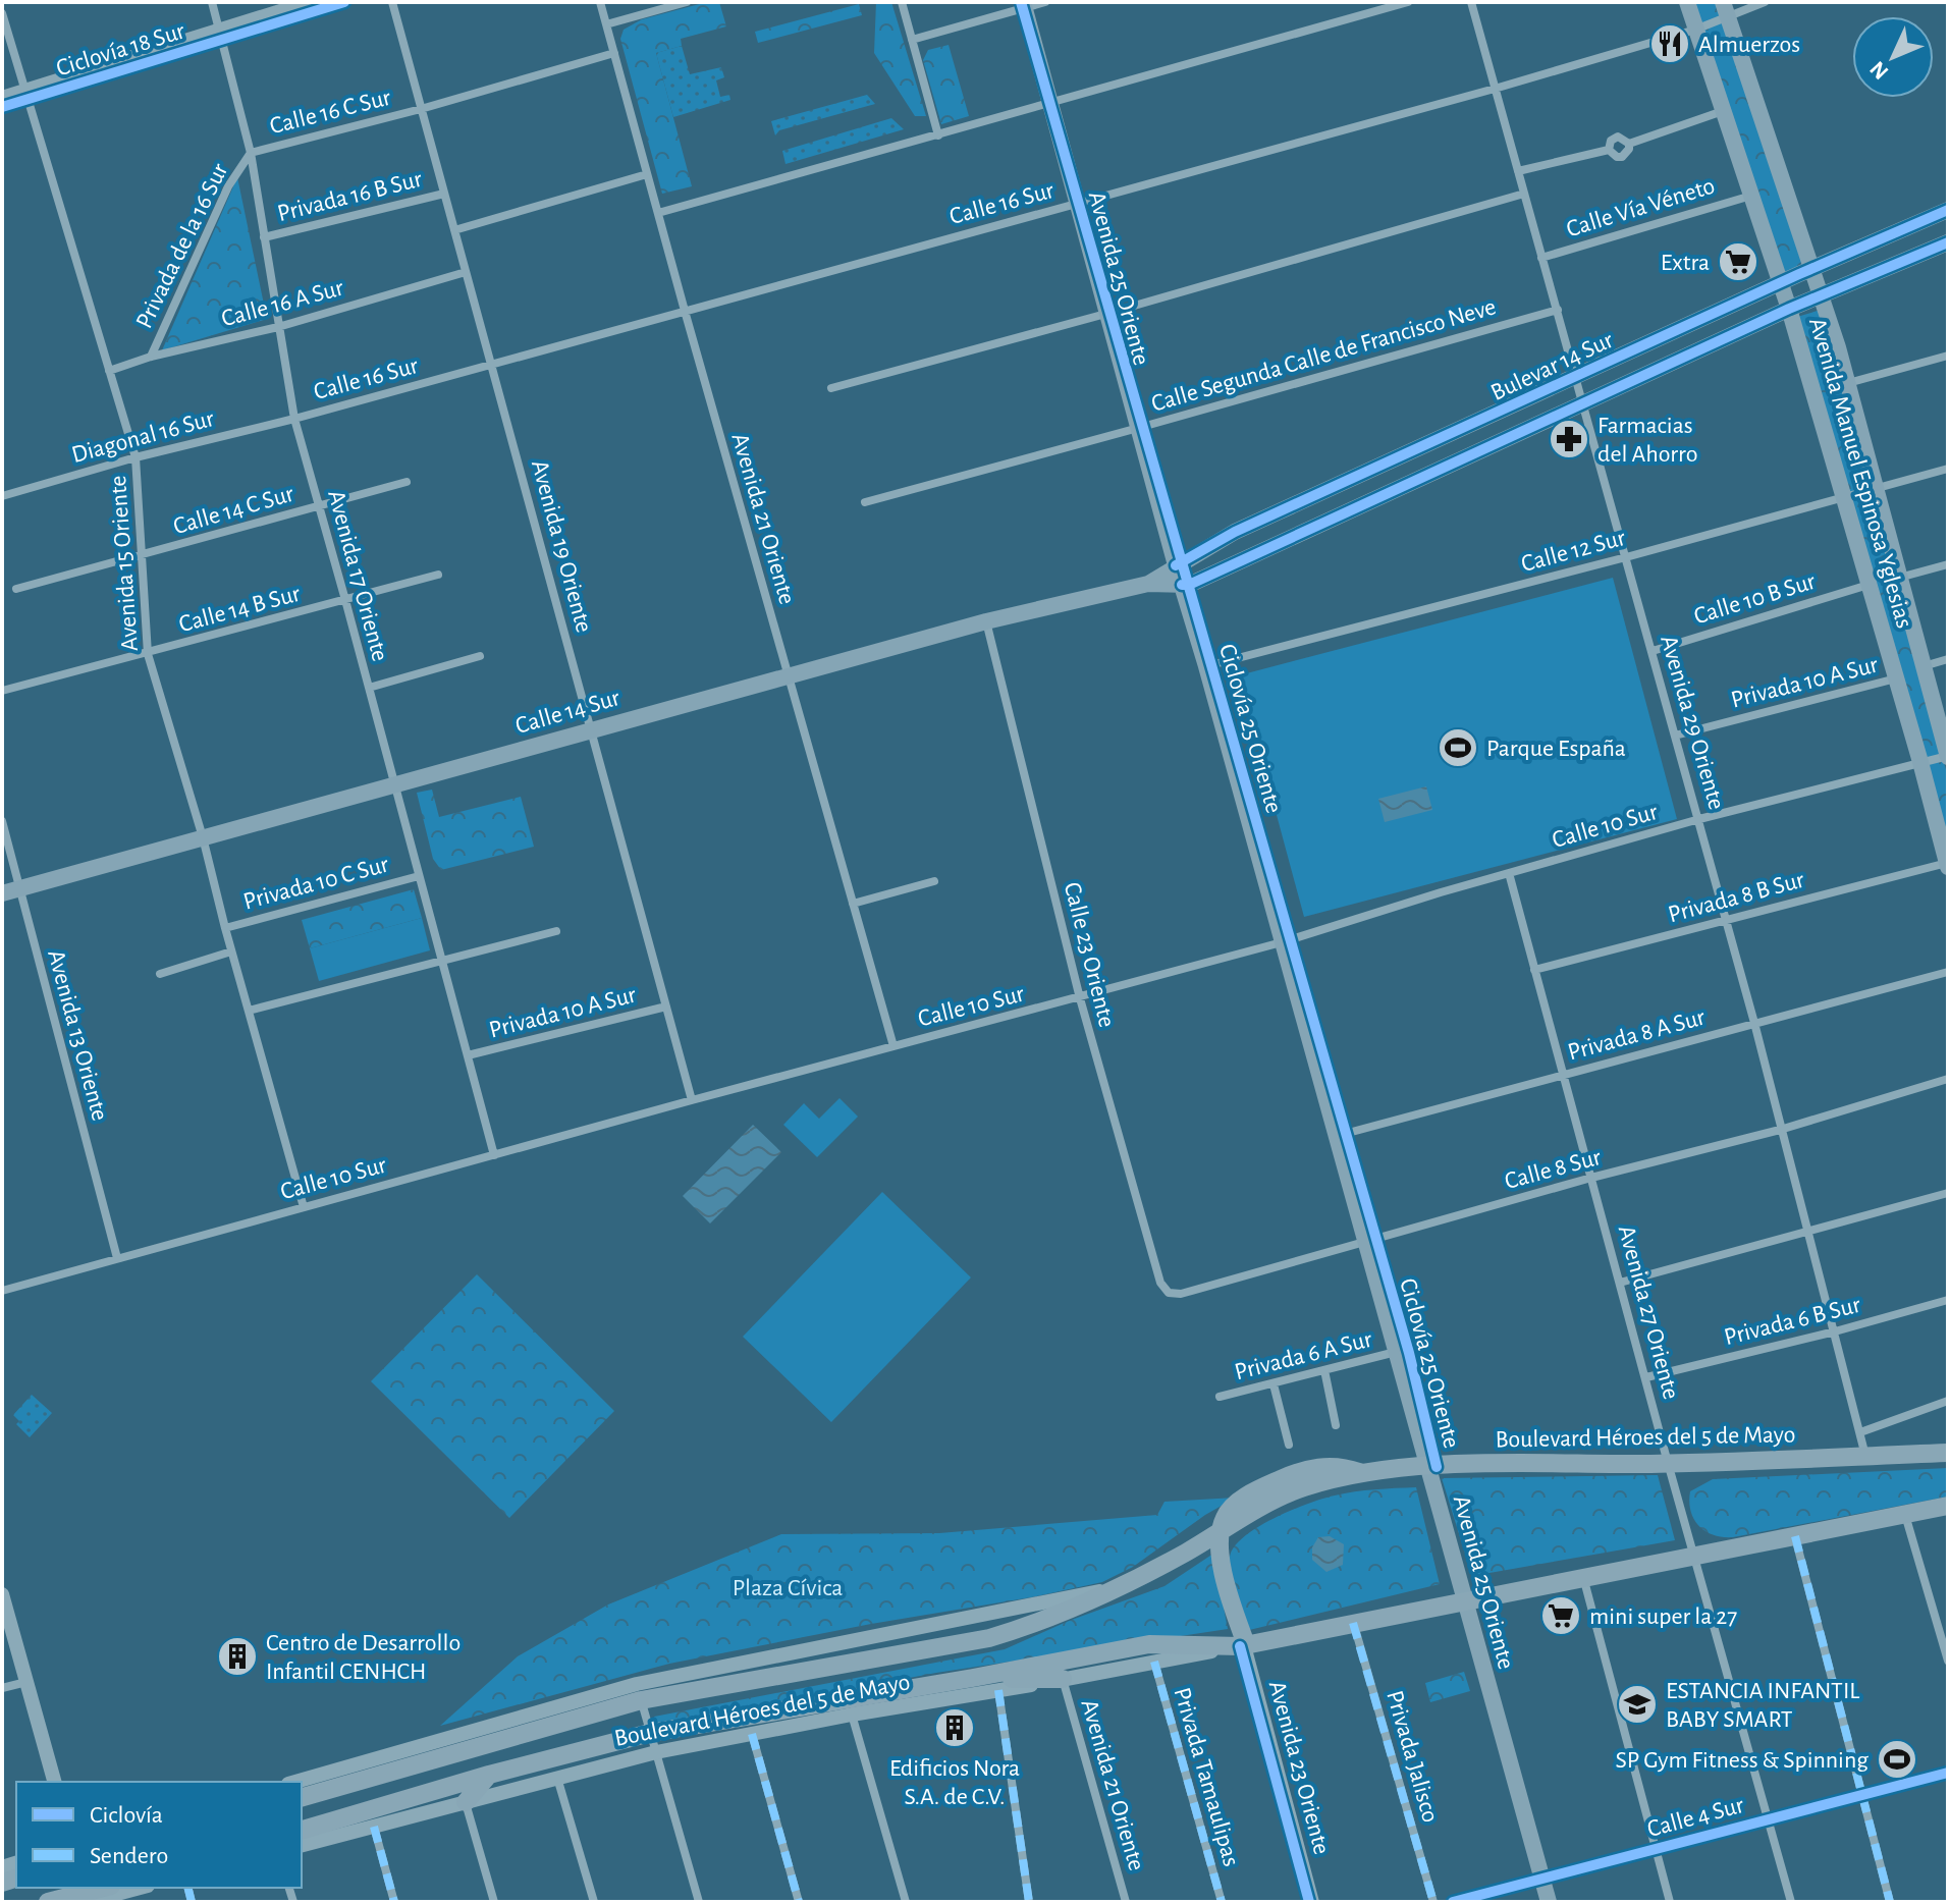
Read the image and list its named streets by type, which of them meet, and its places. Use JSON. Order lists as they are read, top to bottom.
{
  "streets": {
    "main road": [
      "Avenida 25 Oriente",
      "Bulevar 14 Sur",
      "Avenida Manuel Espinosa Yglesias",
      "Calle 14 Sur",
      "Boulevard Héroes del 5 de Mayo"
    ],
    "street": [
      "Calle 16 C Sur",
      "Privada 16 B Sur",
      "Calle 16 Sur",
      "Calle Vía Véneto",
      "Privada de la 16 Sur",
      "Calle 16 A Sur",
      "Calle Segunda Calle de Francisco Neve",
      "Diagonal 16 Sur",
      "Calle 14 C Sur",
      "Avenida 21 Oriente",
      "Avenida 19 Oriente",
      "Calle 12 Sur",
      "Avenida 15 Oriente",
      "Avenida 17 Oriente",
      "Calle 10 B Sur",
      "Calle 14 B Sur",
      "Privada 10 A Sur",
      "Avenida 29 Oriente",
      "Calle 10 Sur",
      "Privada 10 C Sur",
      "Privada 8 B Sur",
      "Calle 23 Oriente",
      "Privada 8 A Sur",
      "Avenida 13 Oriente",
      "Calle 8 Sur",
      "Avenida 27 Oriente",
      "Privada 6 B Sur",
      "Privada 6 A Sur",
      "Privada Jalisco",
      "Avenida 23 Oriente",
      "Privada Tamaulipas",
      "Calle 4 Sur"
    ],
    "cycle path": ["Ciclovía 18 Sur", "Ciclovía 25 Oriente"]
  },
  "crossings": [
    ["Calle 16 C Sur", "Privada de la 16 Sur"],
    ["Calle 16 C Sur", "Avenida 21 Oriente"],
    ["Calle 16 C Sur", "Avenida 19 Oriente"],
    ["Calle 16 C Sur", "Avenida 17 Oriente"],
    ["Privada 16 B Sur", "Avenida 19 Oriente"],
    ["Privada 16 B Sur", "Avenida 17 Oriente"],
    ["Calle 16 Sur", "Avenida 25 Oriente"],
    ["Calle 16 Sur", "Diagonal 16 Sur"],
    ["Calle 16 Sur", "Avenida Manuel Espinosa Yglesias"],
    ["Calle 16 Sur", "Avenida 21 Oriente"],
    ["Calle 16 Sur", "Avenida 19 Oriente"],
    ["Calle 16 Sur", "Avenida 17 Oriente"],
    ["Calle 16 Sur", "Avenida 29 Oriente"],
    ["Calle Vía Véneto", "Avenida Manuel Espinosa Yglesias"],
    ["Calle Vía Véneto", "Avenida 29 Oriente"],
    ["Privada de la 16 Sur", "Calle 16 A Sur"],
    ["Privada de la 16 Sur", "Avenida 17 Oriente"],
    ["Avenida 25 Oriente", "Calle Segunda Calle de Francisco Neve"],
    ["Avenida 25 Oriente", "Bulevar 14 Sur"],
    ["Avenida 25 Oriente", "Calle 12 Sur"],
    ["Avenida 25 Oriente", "Calle 14 Sur"],
    ["Avenida 25 Oriente", "Calle 10 Sur"],
    ["Avenida 25 Oriente", "Privada 8 A Sur"],
    ["Avenida 25 Oriente", "Calle 8 Sur"],
    ["Avenida 25 Oriente", "Privada 6 A Sur"],
    ["Avenida 25 Oriente", "Boulevard Héroes del 5 de Mayo"],
    ["Avenida 25 Oriente", "Calle 4 Sur"],
    ["Calle 16 A Sur", "Avenida 19 Oriente"],
    ["Calle 16 A Sur", "Avenida 15 Oriente"],
    ["Calle 16 A Sur", "Avenida 17 Oriente"],
    ["Calle Segunda Calle de Francisco Neve", "Avenida 29 Oriente"],
    ["Bulevar 14 Sur", "Avenida Manuel Espinosa Yglesias"],
    ["Bulevar 14 Sur", "Calle 14 Sur"],
    ["Bulevar 14 Sur", "Avenida 29 Oriente"],
    ["Diagonal 16 Sur", "Avenida 15 Oriente"],
    ["Diagonal 16 Sur", "Avenida 17 Oriente"],
    ["Avenida Manuel Espinosa Yglesias", "Calle 12 Sur"],
    ["Avenida Manuel Espinosa Yglesias", "Calle 10 B Sur"],
    ["Avenida Manuel Espinosa Yglesias", "Privada 10 A Sur"],
    ["Avenida Manuel Espinosa Yglesias", "Calle 10 Sur"],
    ["Avenida Manuel Espinosa Yglesias", "Privada 8 B Sur"],
    ["Calle 14 C Sur", "Avenida 15 Oriente"],
    ["Calle 14 C Sur", "Avenida 17 Oriente"],
    ["Avenida 21 Oriente", "Calle 14 Sur"],
    ["Avenida 21 Oriente", "Calle 10 Sur"],
    ["Avenida 21 Oriente", "Boulevard Héroes del 5 de Mayo"],
    ["Avenida 19 Oriente", "Privada 10 A Sur"],
    ["Avenida 19 Oriente", "Calle 14 Sur"],
    ["Avenida 19 Oriente", "Calle 10 Sur"],
    ["Calle 12 Sur", "Avenida 29 Oriente"],
    ["Avenida 15 Oriente", "Calle 14 B Sur"],
    ["Avenida 15 Oriente", "Calle 14 Sur"],
    ["Avenida 15 Oriente", "Calle 10 Sur"],
    ["Avenida 15 Oriente", "Privada 10 C Sur"],
    ["Avenida 17 Oriente", "Calle 14 B Sur"],
    ["Avenida 17 Oriente", "Privada 10 A Sur"],
    ["Avenida 17 Oriente", "Calle 14 Sur"],
    ["Avenida 17 Oriente", "Calle 10 Sur"],
    ["Avenida 17 Oriente", "Privada 10 C Sur"],
    ["Calle 10 B Sur", "Avenida 29 Oriente"],
    ["Privada 10 A Sur", "Avenida 29 Oriente"],
    ["Calle 14 Sur", "Calle 23 Oriente"],
    ["Calle 14 Sur", "Avenida 13 Oriente"],
    ["Avenida 29 Oriente", "Calle 10 Sur"],
    ["Avenida 29 Oriente", "Privada 8 B Sur"],
    ["Avenida 29 Oriente", "Privada 8 A Sur"],
    ["Avenida 29 Oriente", "Calle 8 Sur"],
    ["Avenida 29 Oriente", "Privada 6 B Sur"],
    ["Avenida 29 Oriente", "Boulevard Héroes del 5 de Mayo"],
    ["Calle 10 Sur", "Calle 23 Oriente"],
    ["Calle 10 Sur", "Avenida 13 Oriente"],
    ["Calle 10 Sur", "Avenida 27 Oriente"],
    ["Privada 8 B Sur", "Avenida 27 Oriente"],
    ["Calle 23 Oriente", "Calle 8 Sur"],
    ["Privada 8 A Sur", "Avenida 27 Oriente"],
    ["Calle 8 Sur", "Avenida 27 Oriente"],
    ["Avenida 27 Oriente", "Privada 6 B Sur"],
    ["Avenida 27 Oriente", "Boulevard Héroes del 5 de Mayo"],
    ["Avenida 27 Oriente", "Calle 4 Sur"],
    ["Boulevard Héroes del 5 de Mayo", "Privada Jalisco"],
    ["Boulevard Héroes del 5 de Mayo", "Avenida 23 Oriente"],
    ["Boulevard Héroes del 5 de Mayo", "Privada Tamaulipas"]
  ],
  "parks": ["Plaza Cívica"],
  "places": {
    "restaurant": ["Almuerzos"],
    "supermarket": ["Extra", "mini super la 27"],
    "pharmacy": ["Farmacias del Ahorro"],
    "sports": ["Parque España", "SP Gym Fitness & Spinning"],
    "building": ["Centro de Desarrollo Infantil CENHCH", "Edificios Nora S.A. de C.V."],
    "school or university": ["ESTANCIA INFANTIL BABY SMART"]
  },
  "legend": ["Ciclovía", "Sendero"],
  "north": "bottom left"
}
